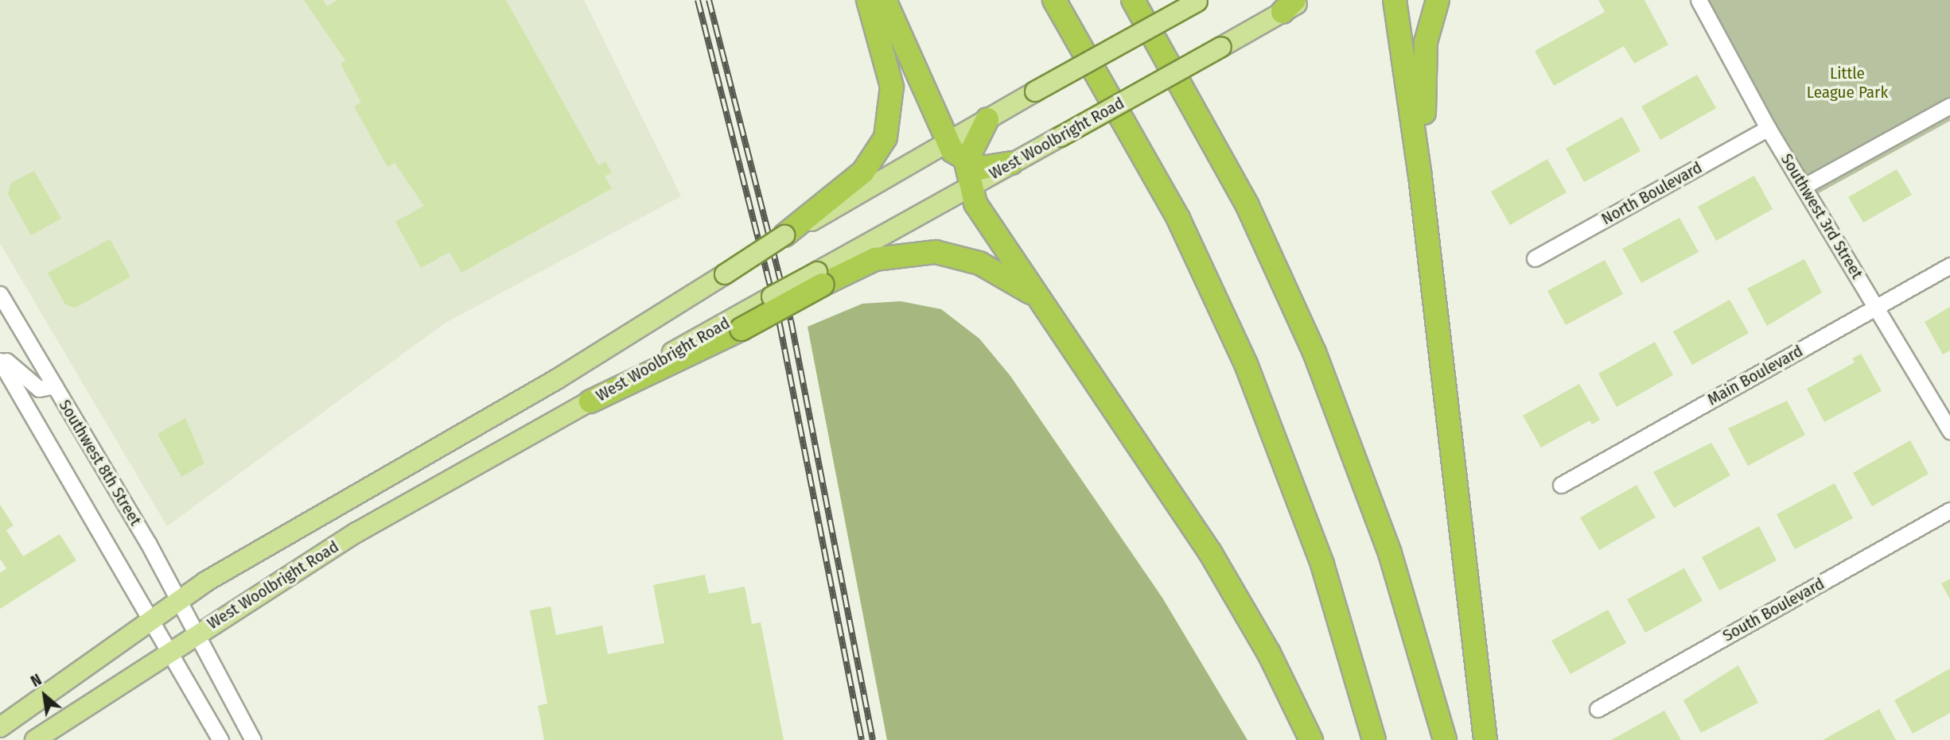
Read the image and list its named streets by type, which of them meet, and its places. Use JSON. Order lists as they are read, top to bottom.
{
  "streets": {
    "main road": ["West Woolbright Road"],
    "street": [
      "North Boulevard",
      "Southwest 3rd Street",
      "Main Boulevard",
      "Southwest 8th Street",
      "South Boulevard"
    ]
  },
  "crossings": [
    ["West Woolbright Road", "Southwest 8th Street"],
    ["North Boulevard", "Southwest 3rd Street"],
    ["Southwest 3rd Street", "Main Boulevard"]
  ],
  "parks": ["Little League Park"],
  "north": "top left"
}
